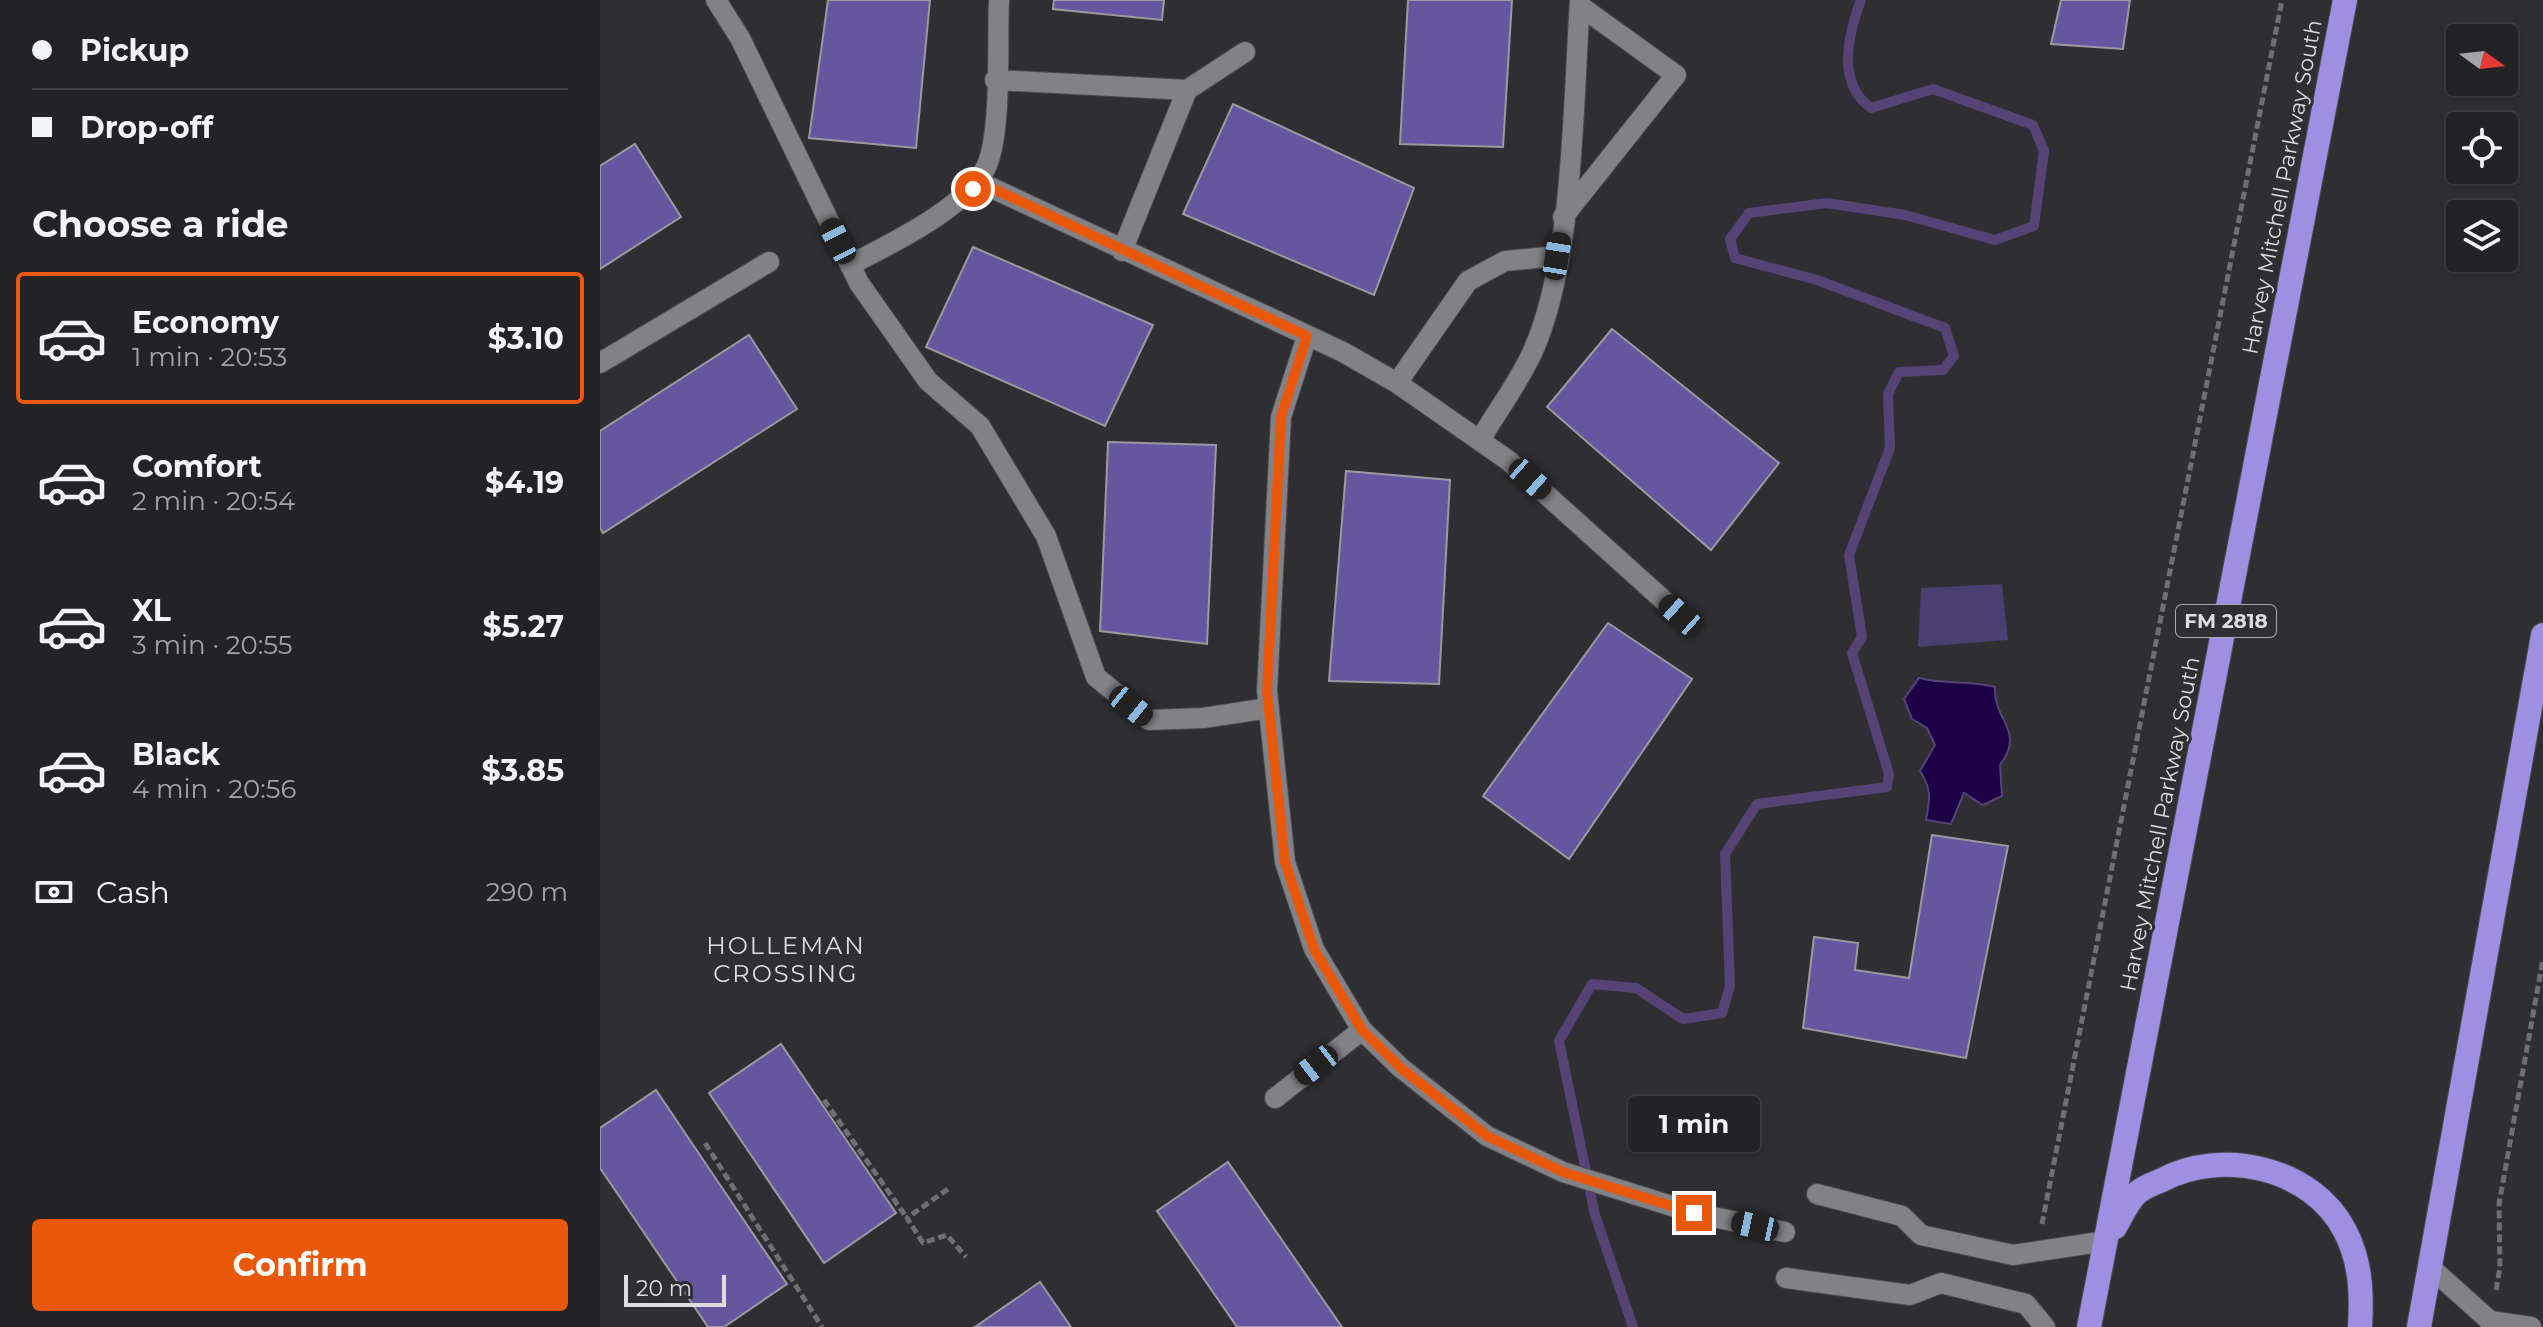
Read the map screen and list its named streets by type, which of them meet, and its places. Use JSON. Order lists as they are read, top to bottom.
{
  "streets": {
    "highway": ["Harvey Mitchell Parkway South", "FM 2818"]
  },
  "districts": ["HOLLEMAN CROSSING"],
  "scale_bar": "20 m",
  "north": "right",
  "page": {
    "banner": ["Pickup", "Drop-off"],
    "heading": "Choose a ride",
    "list": [
      {
        "name": "Economy",
        "note": "1 min · 20:53",
        "value": "$3.10"
      },
      {
        "name": "Comfort",
        "note": "2 min · 20:54",
        "value": "$4.19"
      },
      {
        "name": "XL",
        "note": "3 min · 20:55",
        "value": "$5.27"
      },
      {
        "name": "Black",
        "note": "4 min · 20:56",
        "value": "$3.85"
      }
    ],
    "pay": ["Cash", "290 m"],
    "bubble": "1 min",
    "buttons": "Confirm",
    "scale": "20 m"
  }
}
